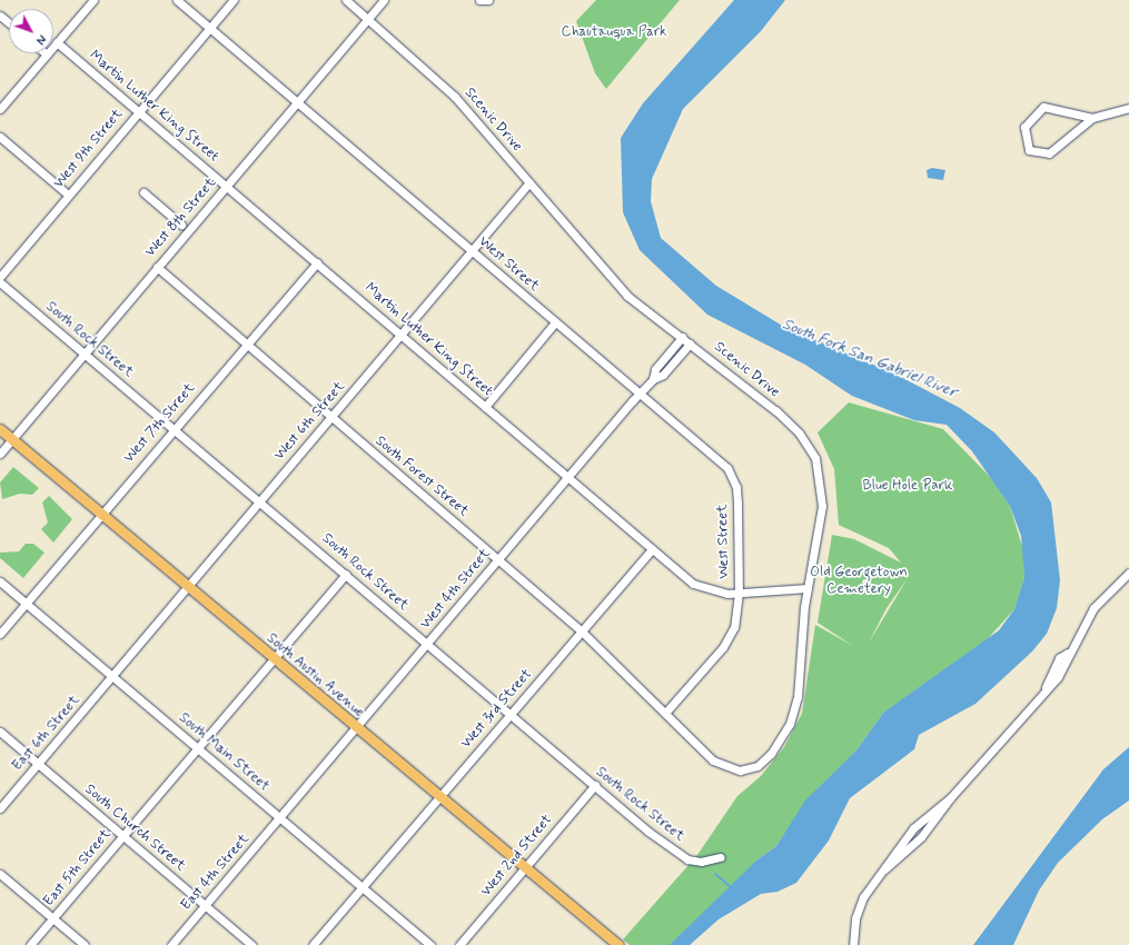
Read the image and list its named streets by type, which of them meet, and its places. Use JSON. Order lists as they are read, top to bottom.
{
  "streets": {
    "main road": ["South Austin Avenue"],
    "street": [
      "Martin Luther King Street",
      "Scenic Drive",
      "West 9th Street",
      "West 8th Street",
      "West Street",
      "South Rock Street",
      "West 6th Street",
      "West 7th Street",
      "South Forest Street",
      "West 4th Street",
      "West 3rd Street",
      "East 6th Street",
      "South Main Street",
      "South Church Street",
      "West 2nd Street",
      "East 5th Street",
      "East 4th Street"
    ]
  },
  "crossings": [
    ["Martin Luther King Street", "Scenic Drive"],
    ["Martin Luther King Street", "West 9th Street"],
    ["Martin Luther King Street", "West 8th Street"],
    ["Martin Luther King Street", "West Street"],
    ["Martin Luther King Street", "West 6th Street"],
    ["Martin Luther King Street", "West 7th Street"],
    ["Martin Luther King Street", "West 4th Street"],
    ["Martin Luther King Street", "West 3rd Street"],
    ["Scenic Drive", "West 8th Street"],
    ["Scenic Drive", "West 6th Street"],
    ["Scenic Drive", "South Forest Street"],
    ["Scenic Drive", "West 4th Street"],
    ["West 9th Street", "West Street"],
    ["West 8th Street", "West Street"],
    ["West 8th Street", "South Rock Street"],
    ["West 8th Street", "South Forest Street"],
    ["West 8th Street", "South Austin Avenue"],
    ["West Street", "West 6th Street"],
    ["West Street", "West 4th Street"],
    ["South Rock Street", "West 6th Street"],
    ["South Rock Street", "West 7th Street"],
    ["South Rock Street", "West 4th Street"],
    ["South Rock Street", "West 3rd Street"],
    ["South Rock Street", "West 2nd Street"],
    ["South Rock Street", "East 5th Street"],
    ["West 6th Street", "South Forest Street"],
    ["West 6th Street", "South Austin Avenue"],
    ["West 6th Street", "East 6th Street"],
    ["West 6th Street", "South Main Street"],
    ["West 7th Street", "South Forest Street"],
    ["West 7th Street", "South Austin Avenue"],
    ["West 7th Street", "South Main Street"],
    ["South Forest Street", "West 4th Street"],
    ["South Forest Street", "West 3rd Street"],
    ["West 4th Street", "South Austin Avenue"],
    ["West 4th Street", "South Main Street"],
    ["West 4th Street", "East 4th Street"],
    ["South Austin Avenue", "West 3rd Street"],
    ["South Austin Avenue", "West 2nd Street"],
    ["South Austin Avenue", "East 5th Street"],
    ["West 3rd Street", "South Main Street"],
    ["East 6th Street", "South Main Street"],
    ["East 6th Street", "South Church Street"],
    ["South Main Street", "East 5th Street"],
    ["South Main Street", "East 4th Street"],
    ["South Church Street", "East 5th Street"],
    ["South Church Street", "East 4th Street"]
  ],
  "water": ["South Fork San Gabriel River"],
  "parks": ["Chautauqua Park", "Blue Hole Park", "Old Georgetown Cemetery"],
  "north": "bottom right"
}
